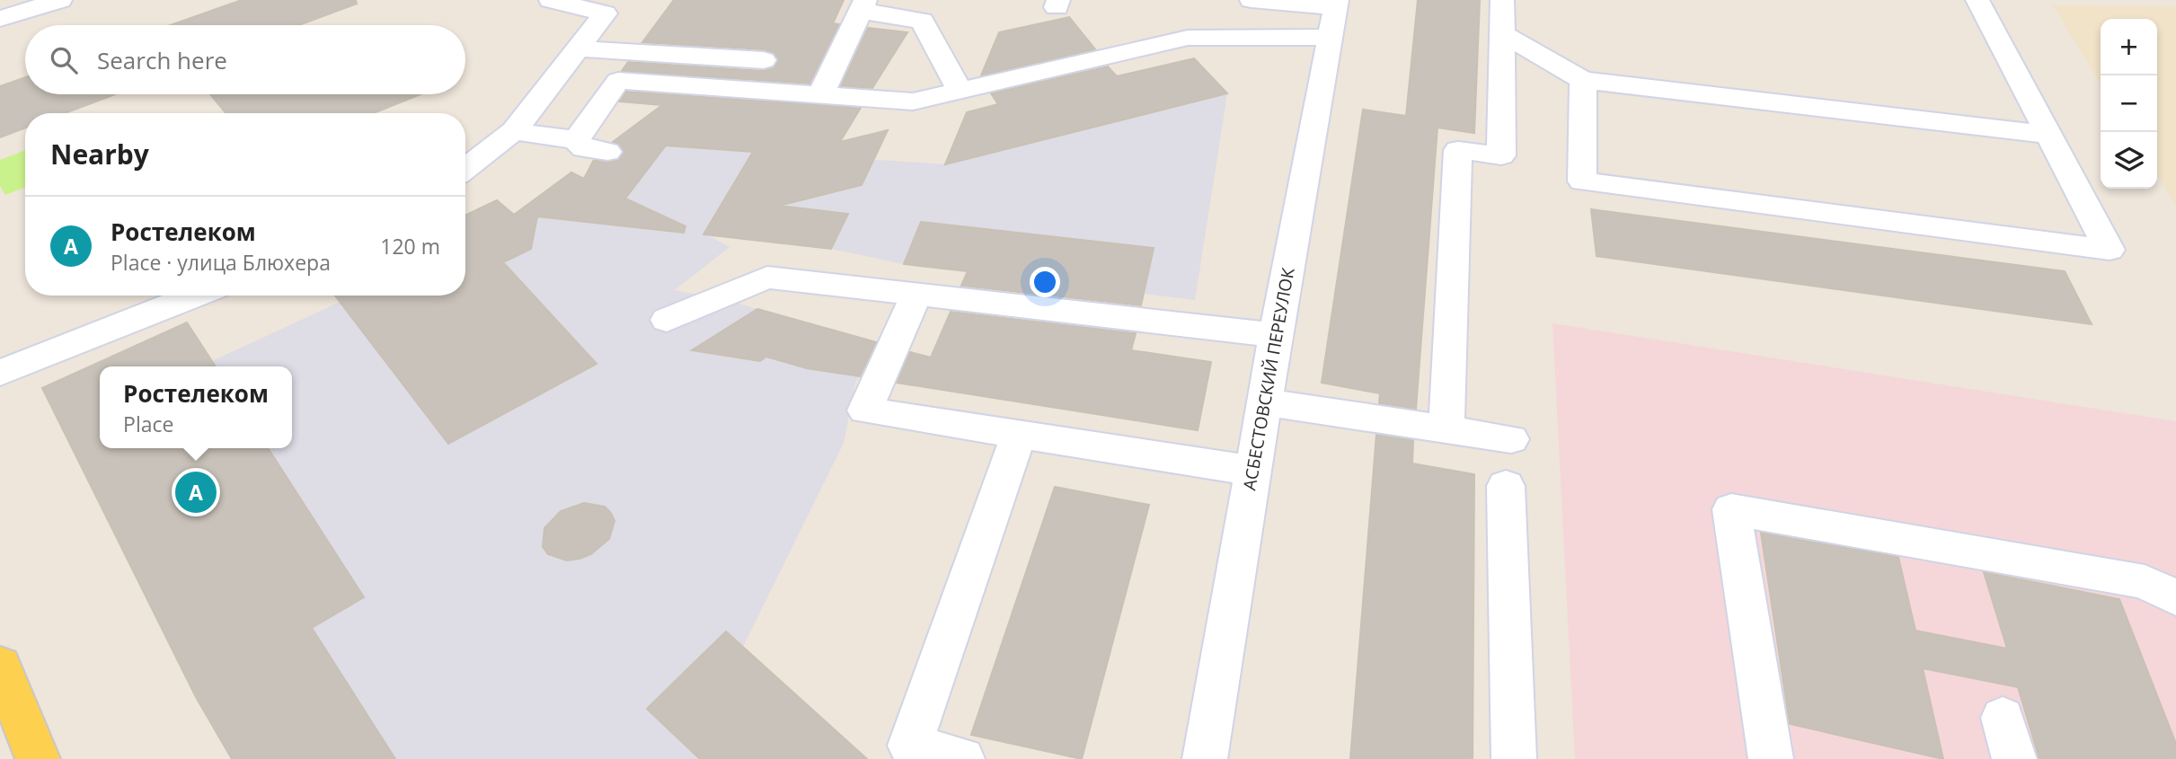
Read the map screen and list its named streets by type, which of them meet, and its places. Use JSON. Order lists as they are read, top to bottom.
{
  "streets": {
    "street": ["АСБЕСТОВСКИЙ ПЕРЕУЛОК"]
  },
  "page": {
    "map_buttons": ["+", "−"],
    "search": "Search here",
    "heading": "Nearby",
    "list": [
      {
        "mark": "A",
        "name": "Ростелеком",
        "note": "Place · улица Блюхера",
        "value": "120 m"
      }
    ],
    "popup": ["Ростелеком", "Place"],
    "pins": "A"
  }
}
